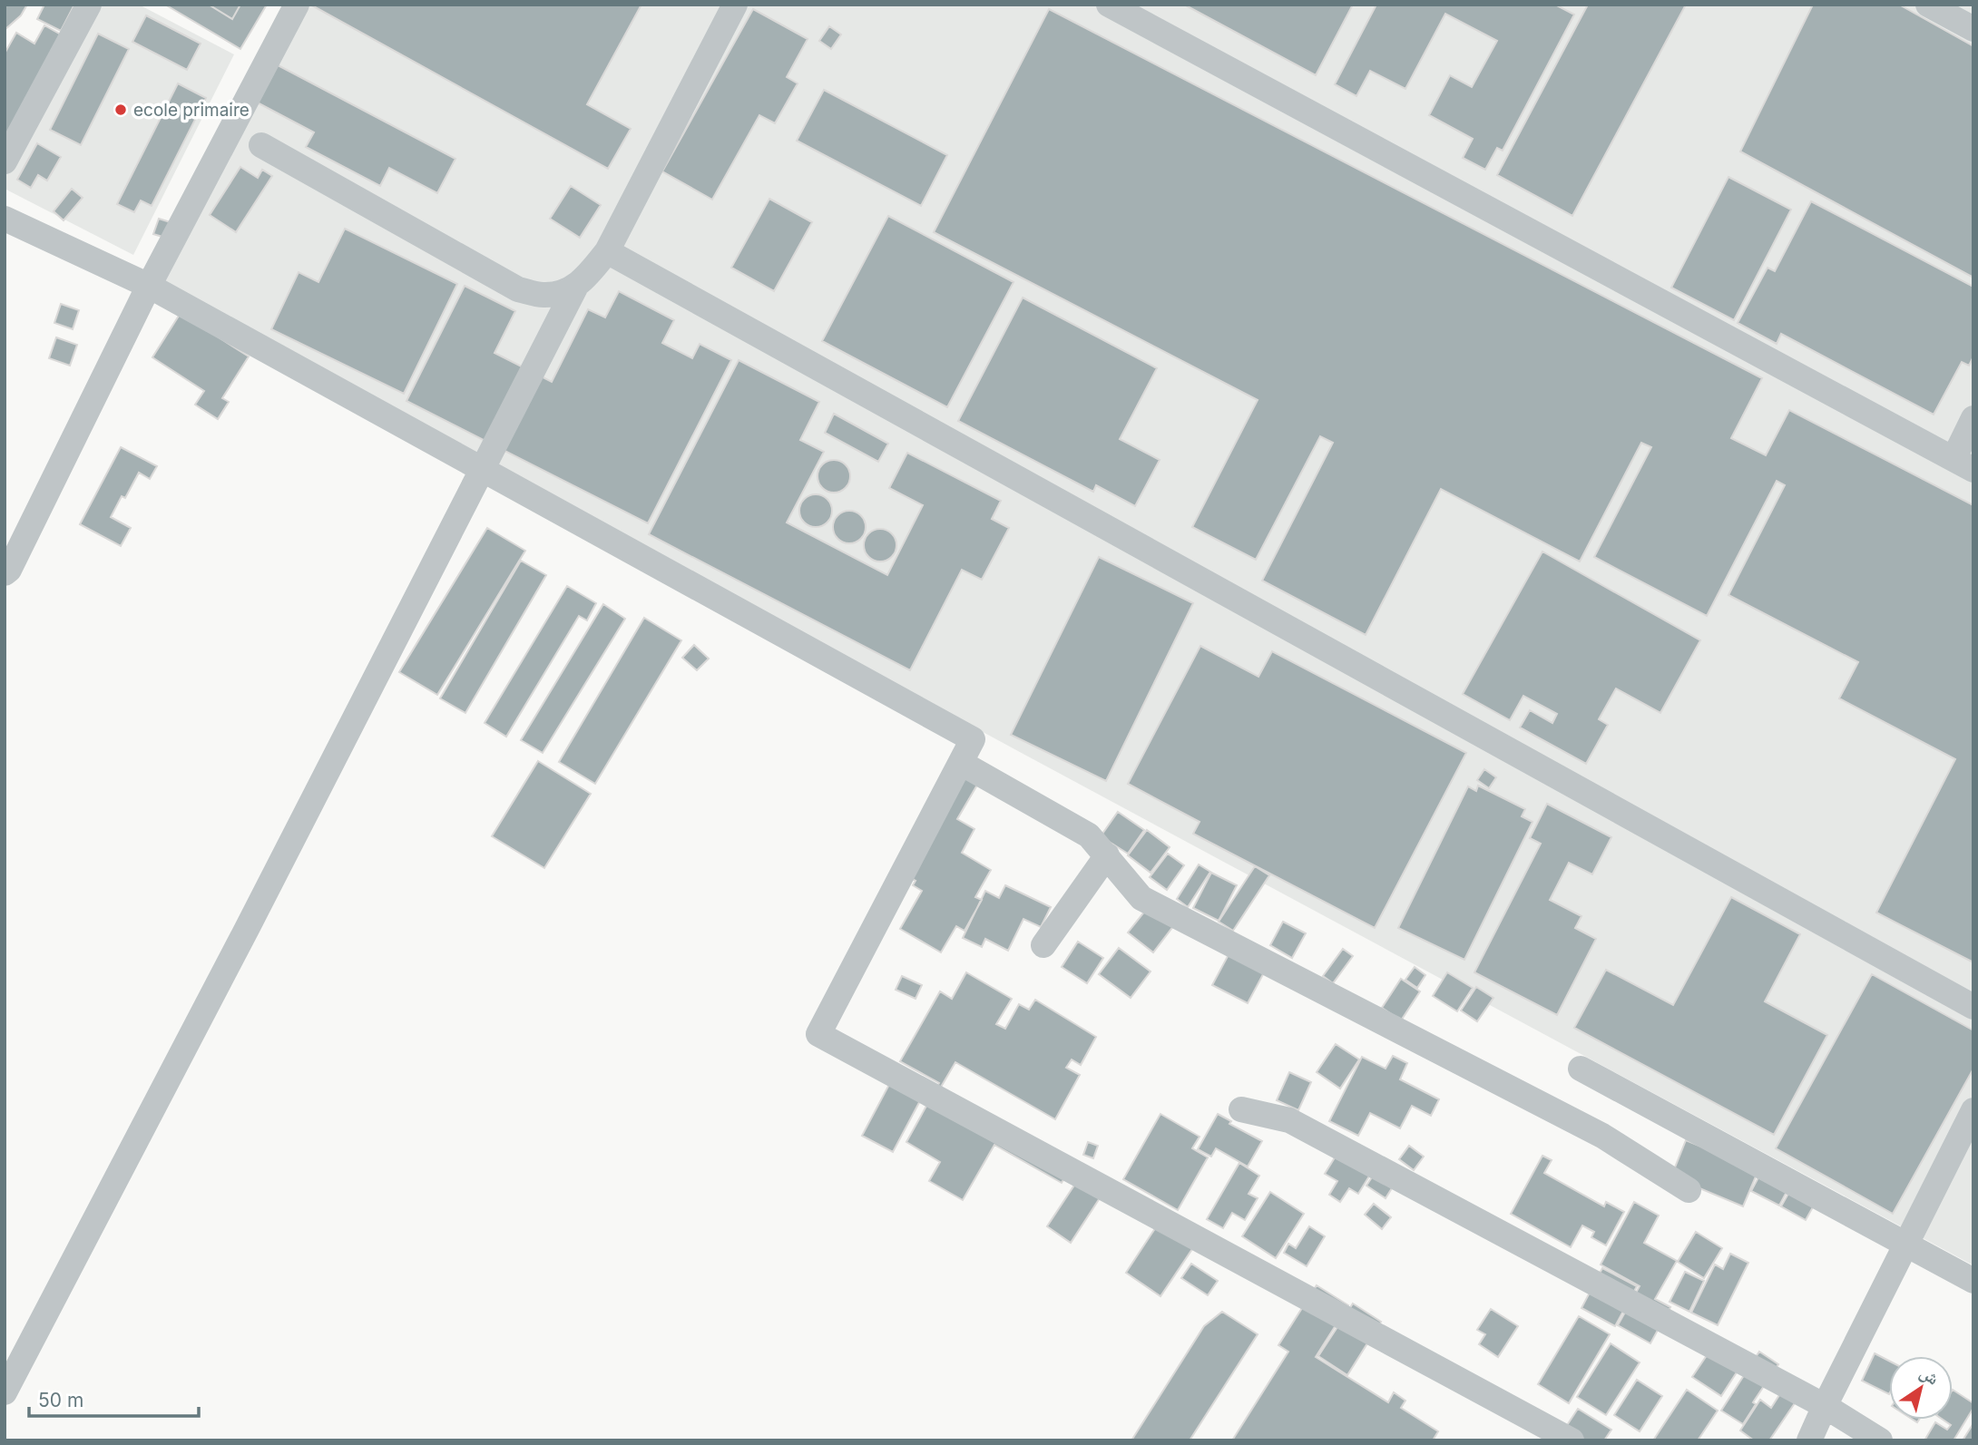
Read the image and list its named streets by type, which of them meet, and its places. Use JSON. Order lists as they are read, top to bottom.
{
  "places": ["ecole primaire"],
  "scale_bar": "50 m",
  "north": "top right"
}
